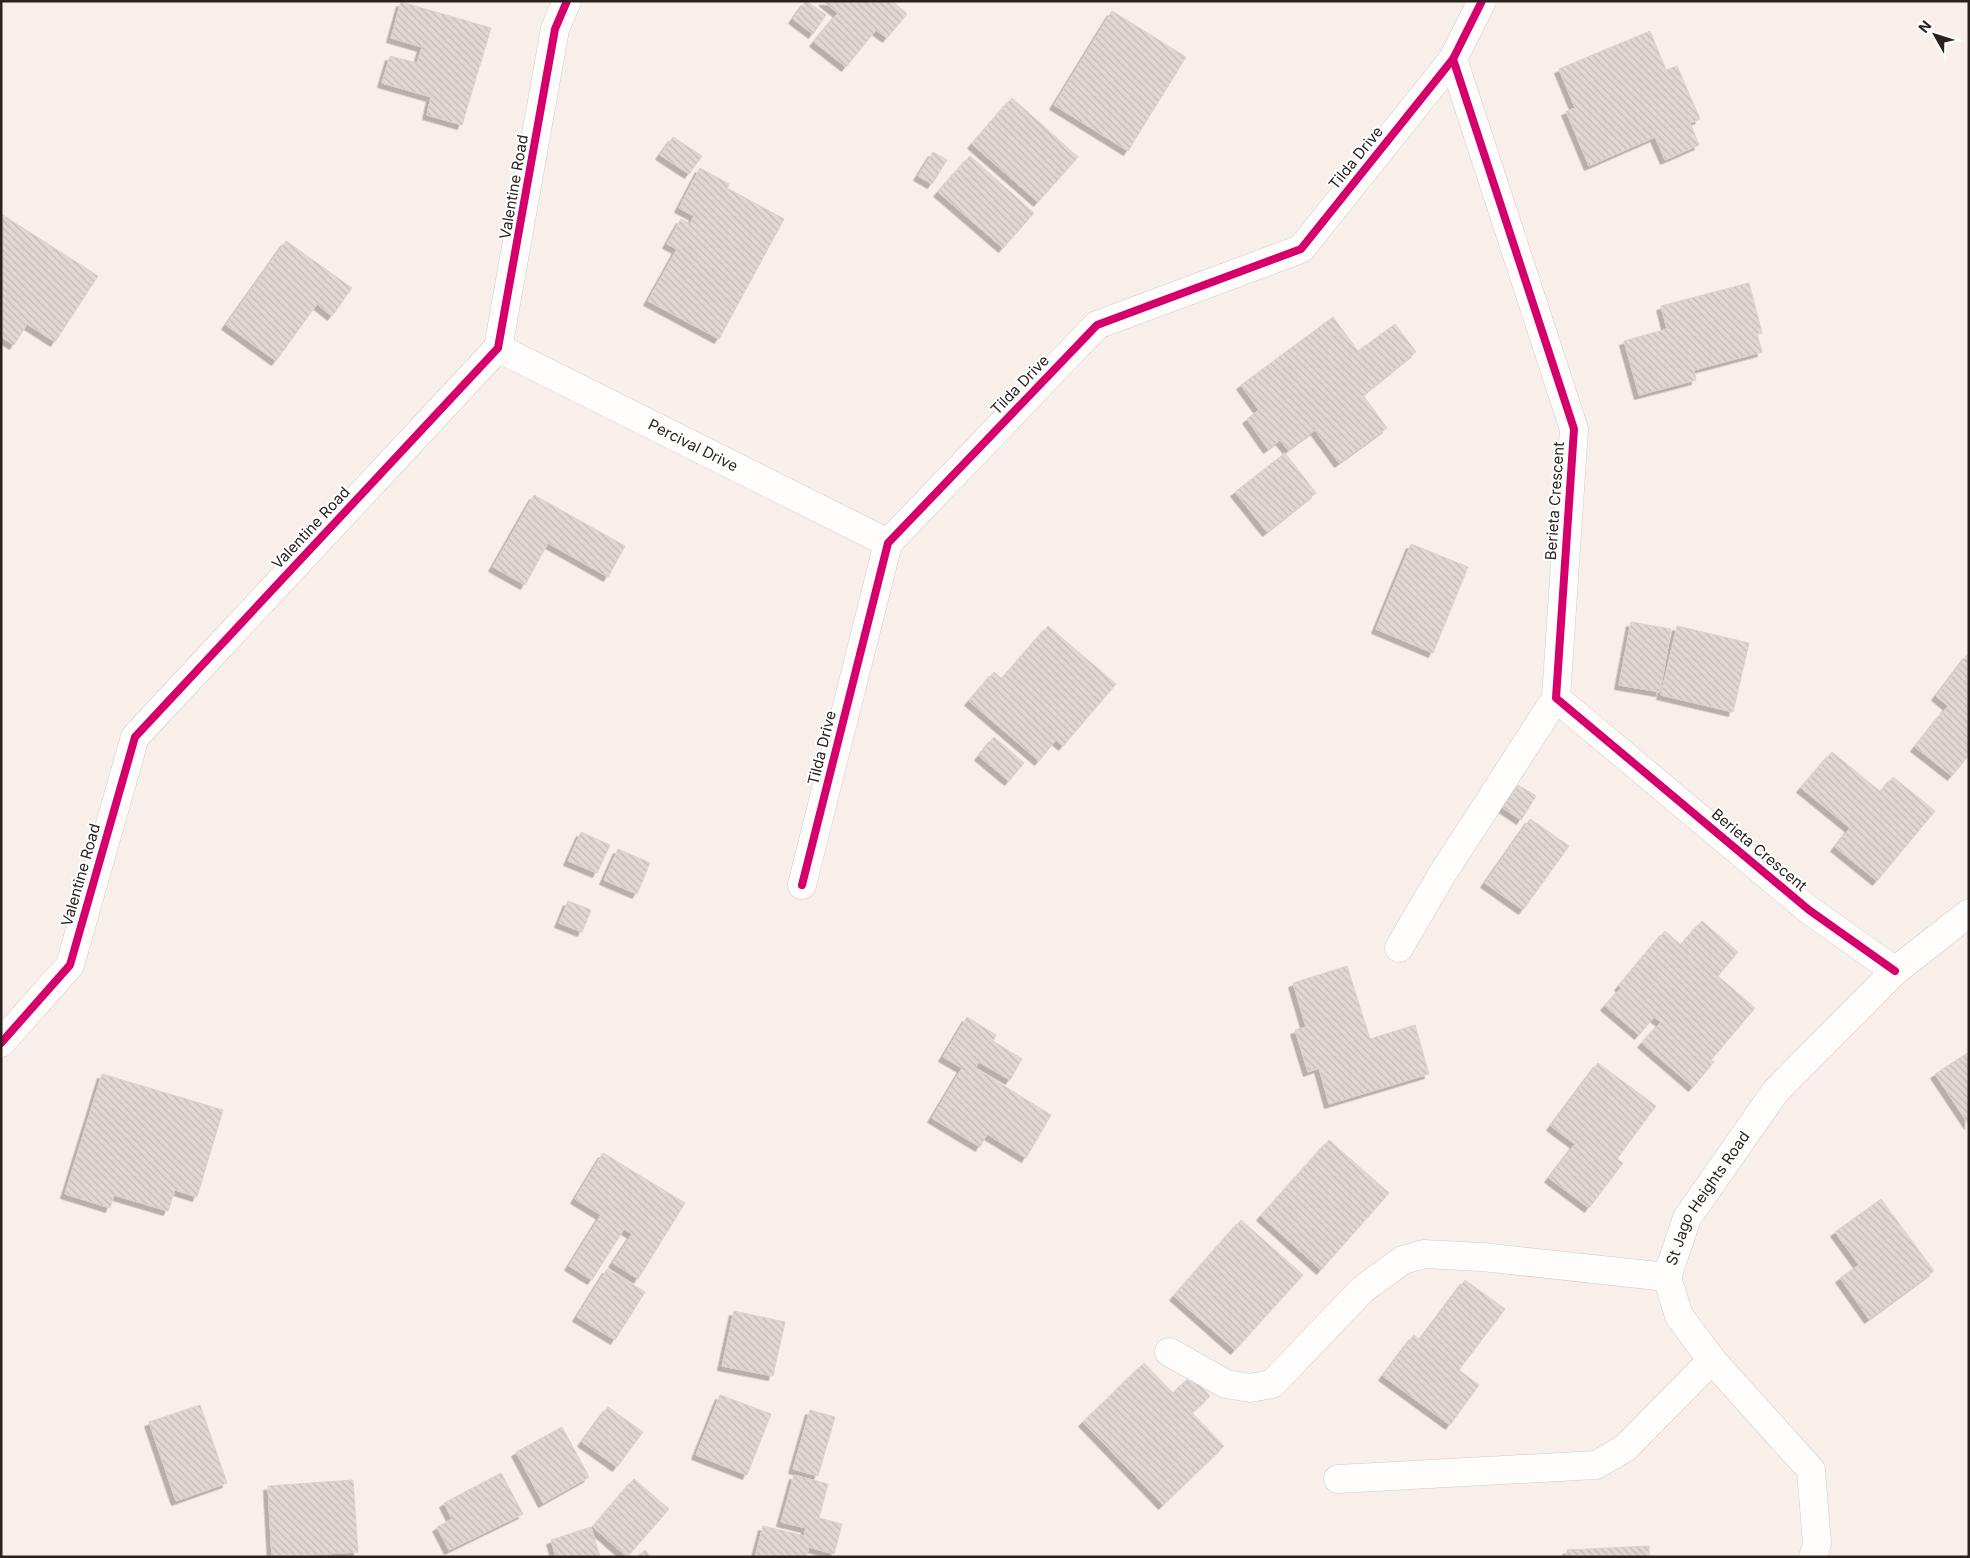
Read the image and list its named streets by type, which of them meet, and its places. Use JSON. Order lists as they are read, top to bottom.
{
  "streets": {
    "street": [
      "Tilda Drive",
      "Valentine Road",
      "Percival Drive",
      "Berieta Crescent",
      "St Jago Heights Road"
    ]
  },
  "crossings": [
    ["Tilda Drive", "Percival Drive"],
    ["Tilda Drive", "Berieta Crescent"],
    ["Valentine Road", "Percival Drive"],
    ["Berieta Crescent", "St Jago Heights Road"]
  ],
  "north": "top left"
}
